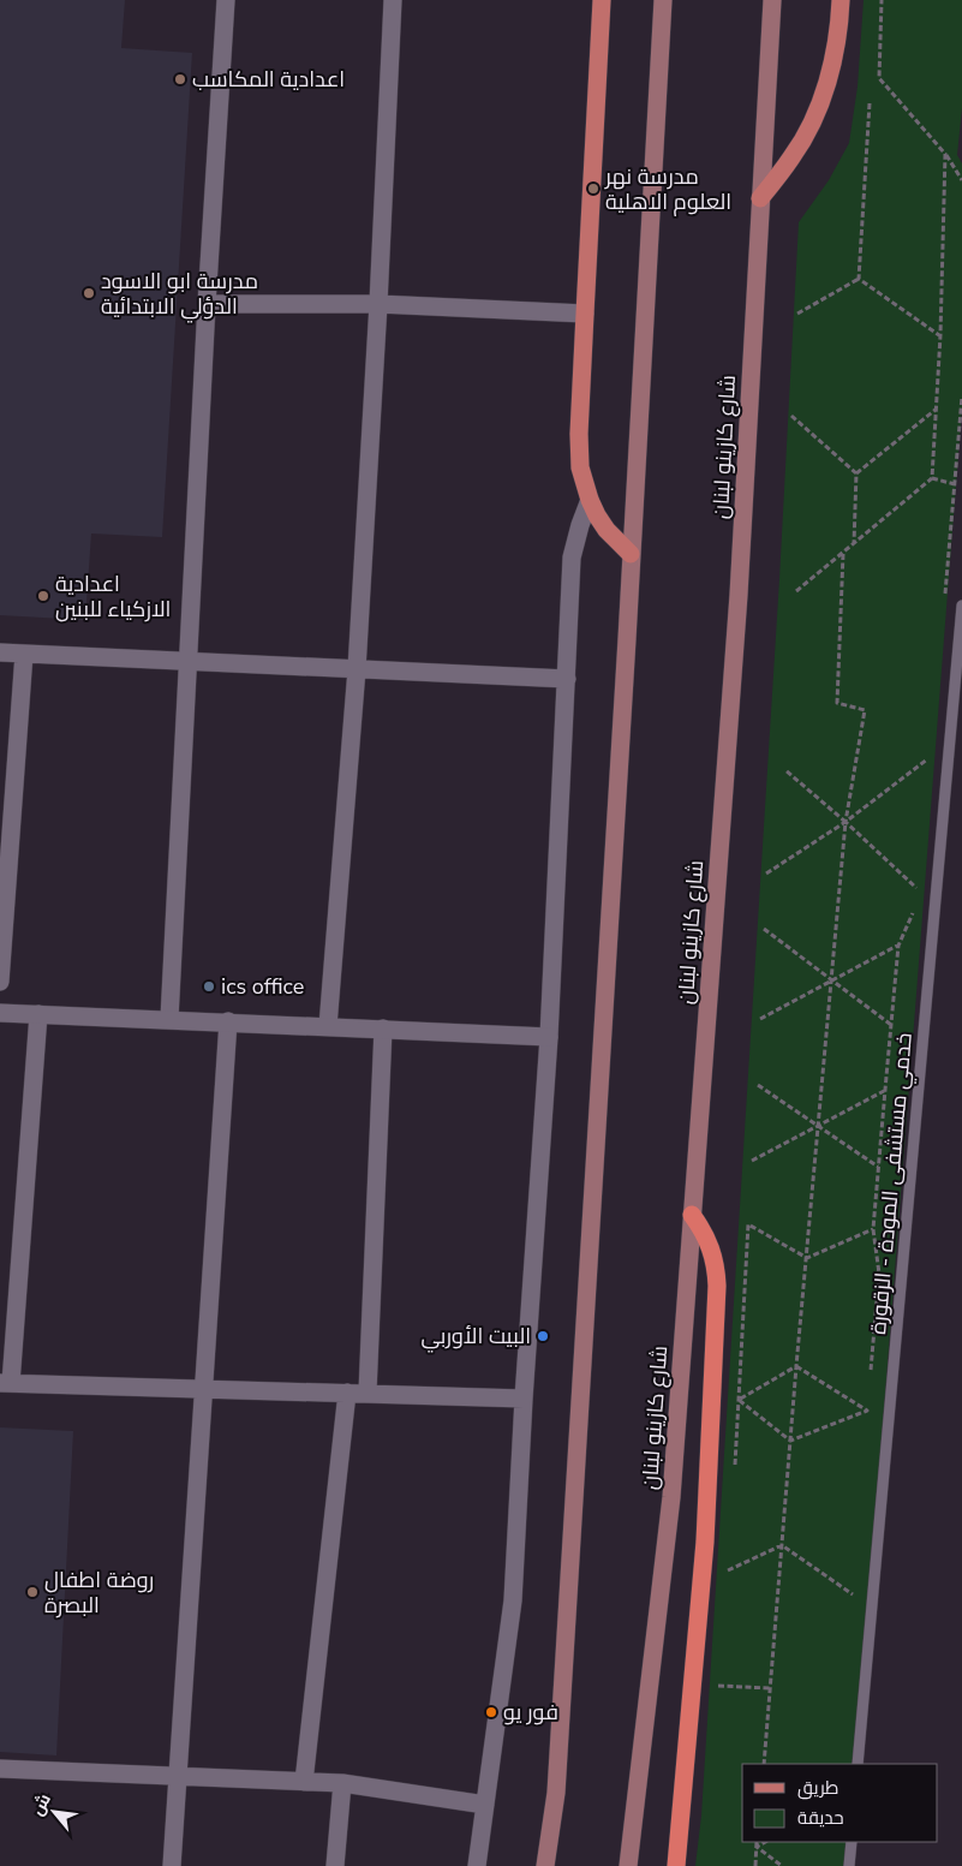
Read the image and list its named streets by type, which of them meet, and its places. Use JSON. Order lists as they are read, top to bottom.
{
  "streets": {
    "main road": ["شارع كازينو لبنان"],
    "lane": ["خدمي مستشفى المودة - الزقورة"]
  },
  "places": [
    "اعدادية المكاسب",
    "مدرسة نهر العلوم الاهلية",
    "مدرسة ابو الاسود الدؤلي الابتدائية",
    "اعدادية الازكياء للبنين",
    "ics office",
    "البيت الأوربي",
    "روضة اطفال البصرة",
    "فور يو"
  ],
  "legend": ["طريق", "حديقة"],
  "north": "top left"
}
